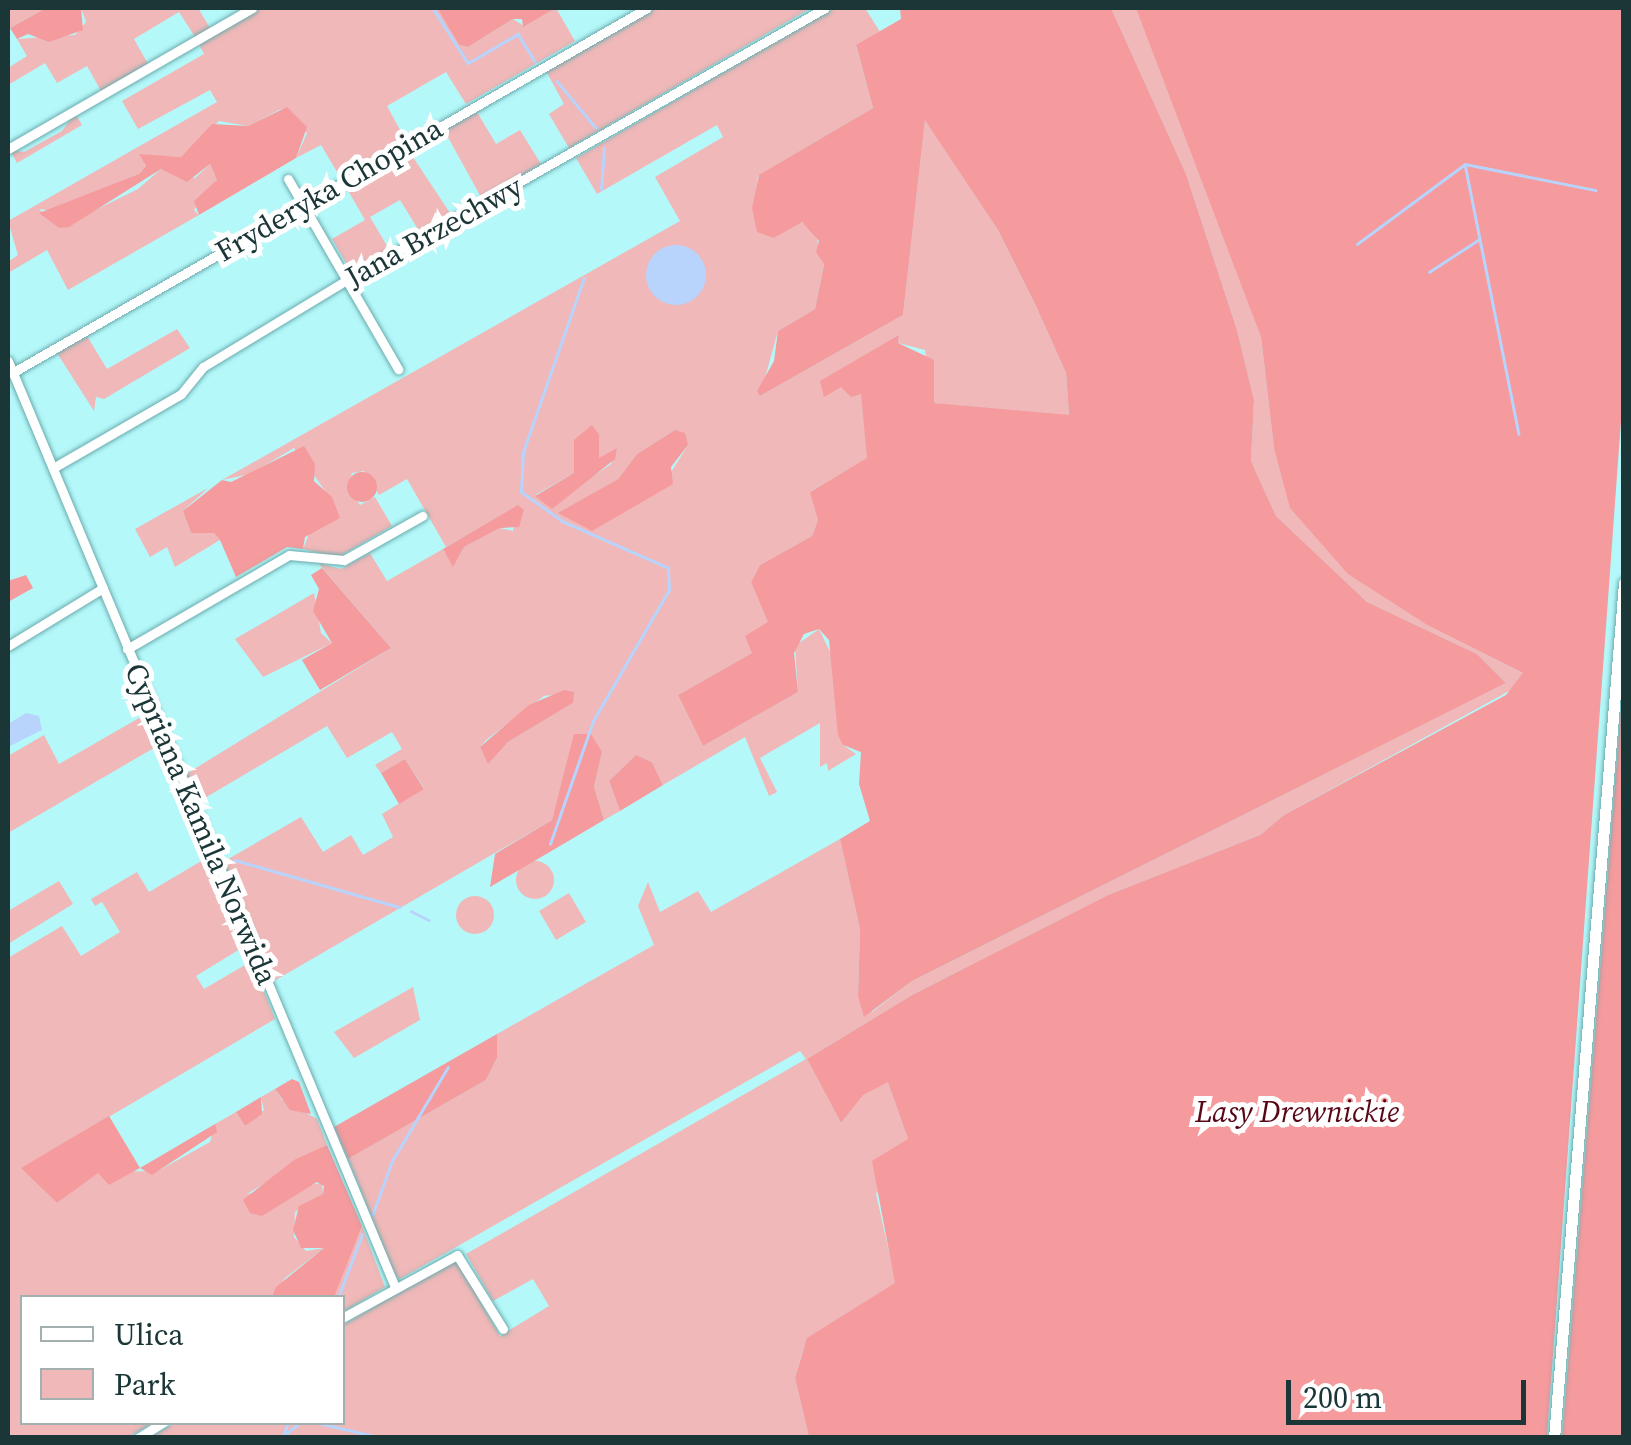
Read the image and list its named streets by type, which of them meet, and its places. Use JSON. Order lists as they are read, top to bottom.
{
  "streets": {
    "street": ["Fryderyka Chopina", "Jana Brzechwy", "Cypriana Kamila Norwida"]
  },
  "crossings": [
    ["Fryderyka Chopina", "Cypriana Kamila Norwida"],
    ["Jana Brzechwy", "Cypriana Kamila Norwida"]
  ],
  "parks": ["Lasy Drewnickie"],
  "legend": ["Ulica", "Park"],
  "scale_bar": "200 m"
}
